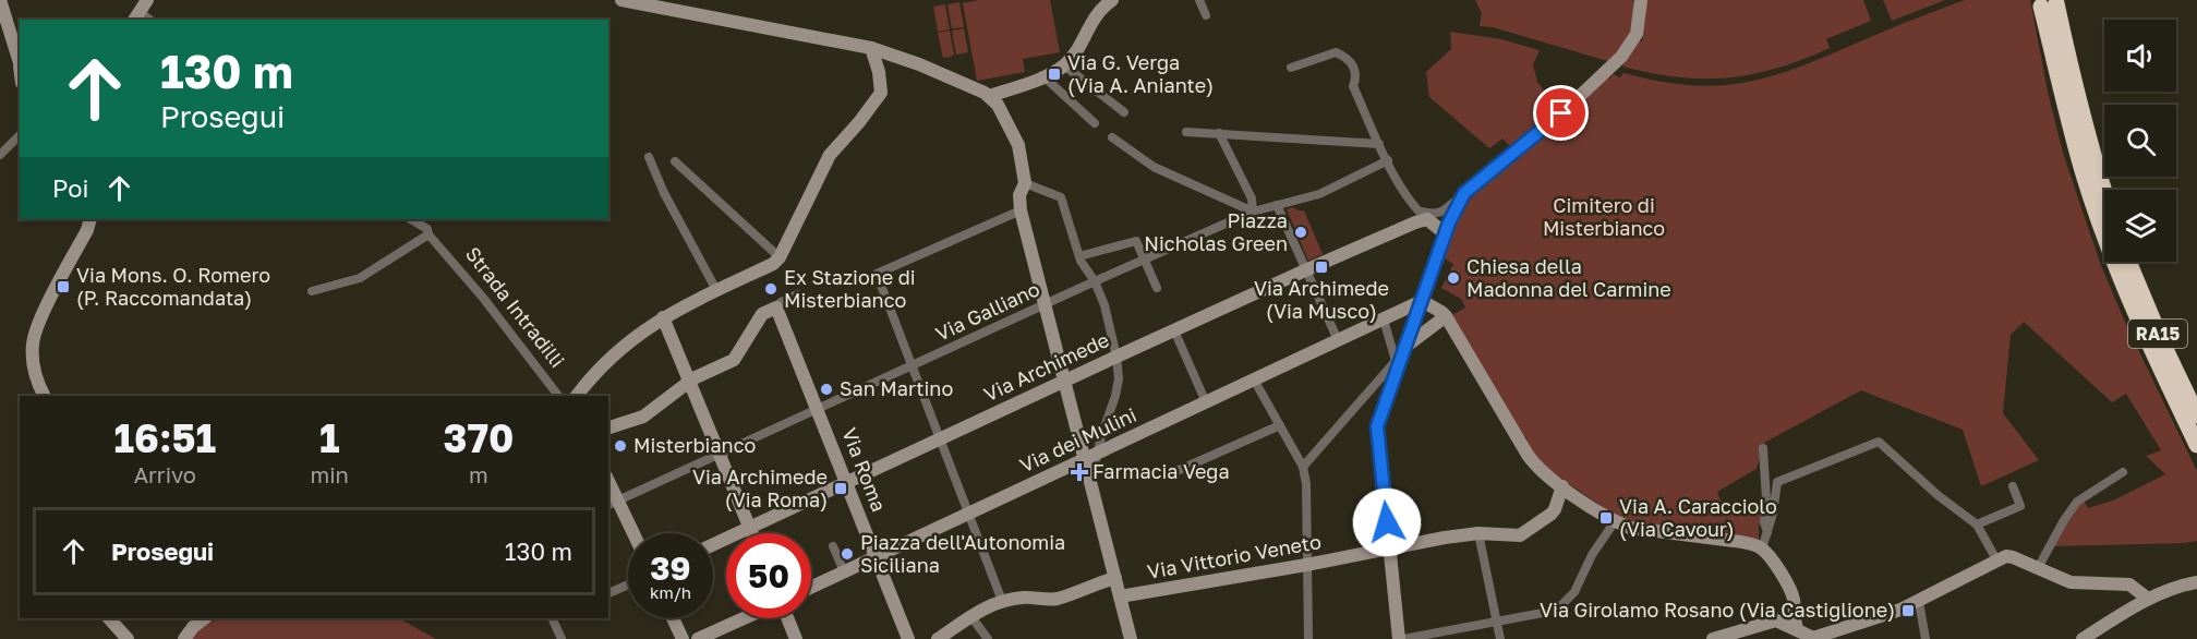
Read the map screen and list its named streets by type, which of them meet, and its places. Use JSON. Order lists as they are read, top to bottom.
{
  "streets": {
    "highway": ["RA15"],
    "street": [
      "Strada Intradilli",
      "Via Galliano",
      "Via Archimede",
      "Via dei Mulini",
      "Via Roma",
      "Via Vittorio Veneto"
    ]
  },
  "crossings": [
    ["Via Galliano", "Via Roma"],
    ["Via Archimede", "Via Roma"],
    ["Via dei Mulini", "Via Roma"]
  ],
  "parks": ["Cimitero di Misterbianco"],
  "places": {
    "transit": [
      "Via G. Verga (Via A. Aniante)",
      "Via Archimede (Via Musco)",
      "Via Mons. O. Romero (P. Raccomandata)",
      "Via Archimede (Via Roma)",
      "Via A. Caracciolo (Via Cavour)",
      "Via Girolamo Rosano (Via Castiglione)"
    ],
    "other": [
      "Piazza Nicholas Green",
      "Chiesa della Madonna del Carmine",
      "Ex Stazione di Misterbianco",
      "San Martino",
      "Misterbianco",
      "Piazza dell'Autonomia Siciliana"
    ],
    "health": ["Farmacia Vega"]
  },
  "page": {
    "turn": ["130 m", "Prosegui"],
    "then": "Poi",
    "eta": [
      "16:51",
      "Arrivo",
      "1",
      "min",
      "370",
      "m"
    ],
    "list": [
      {
        "name": "Prosegui",
        "value": "130 m"
      }
    ],
    "speed": "39 km/h",
    "limit": "50"
  }
}
